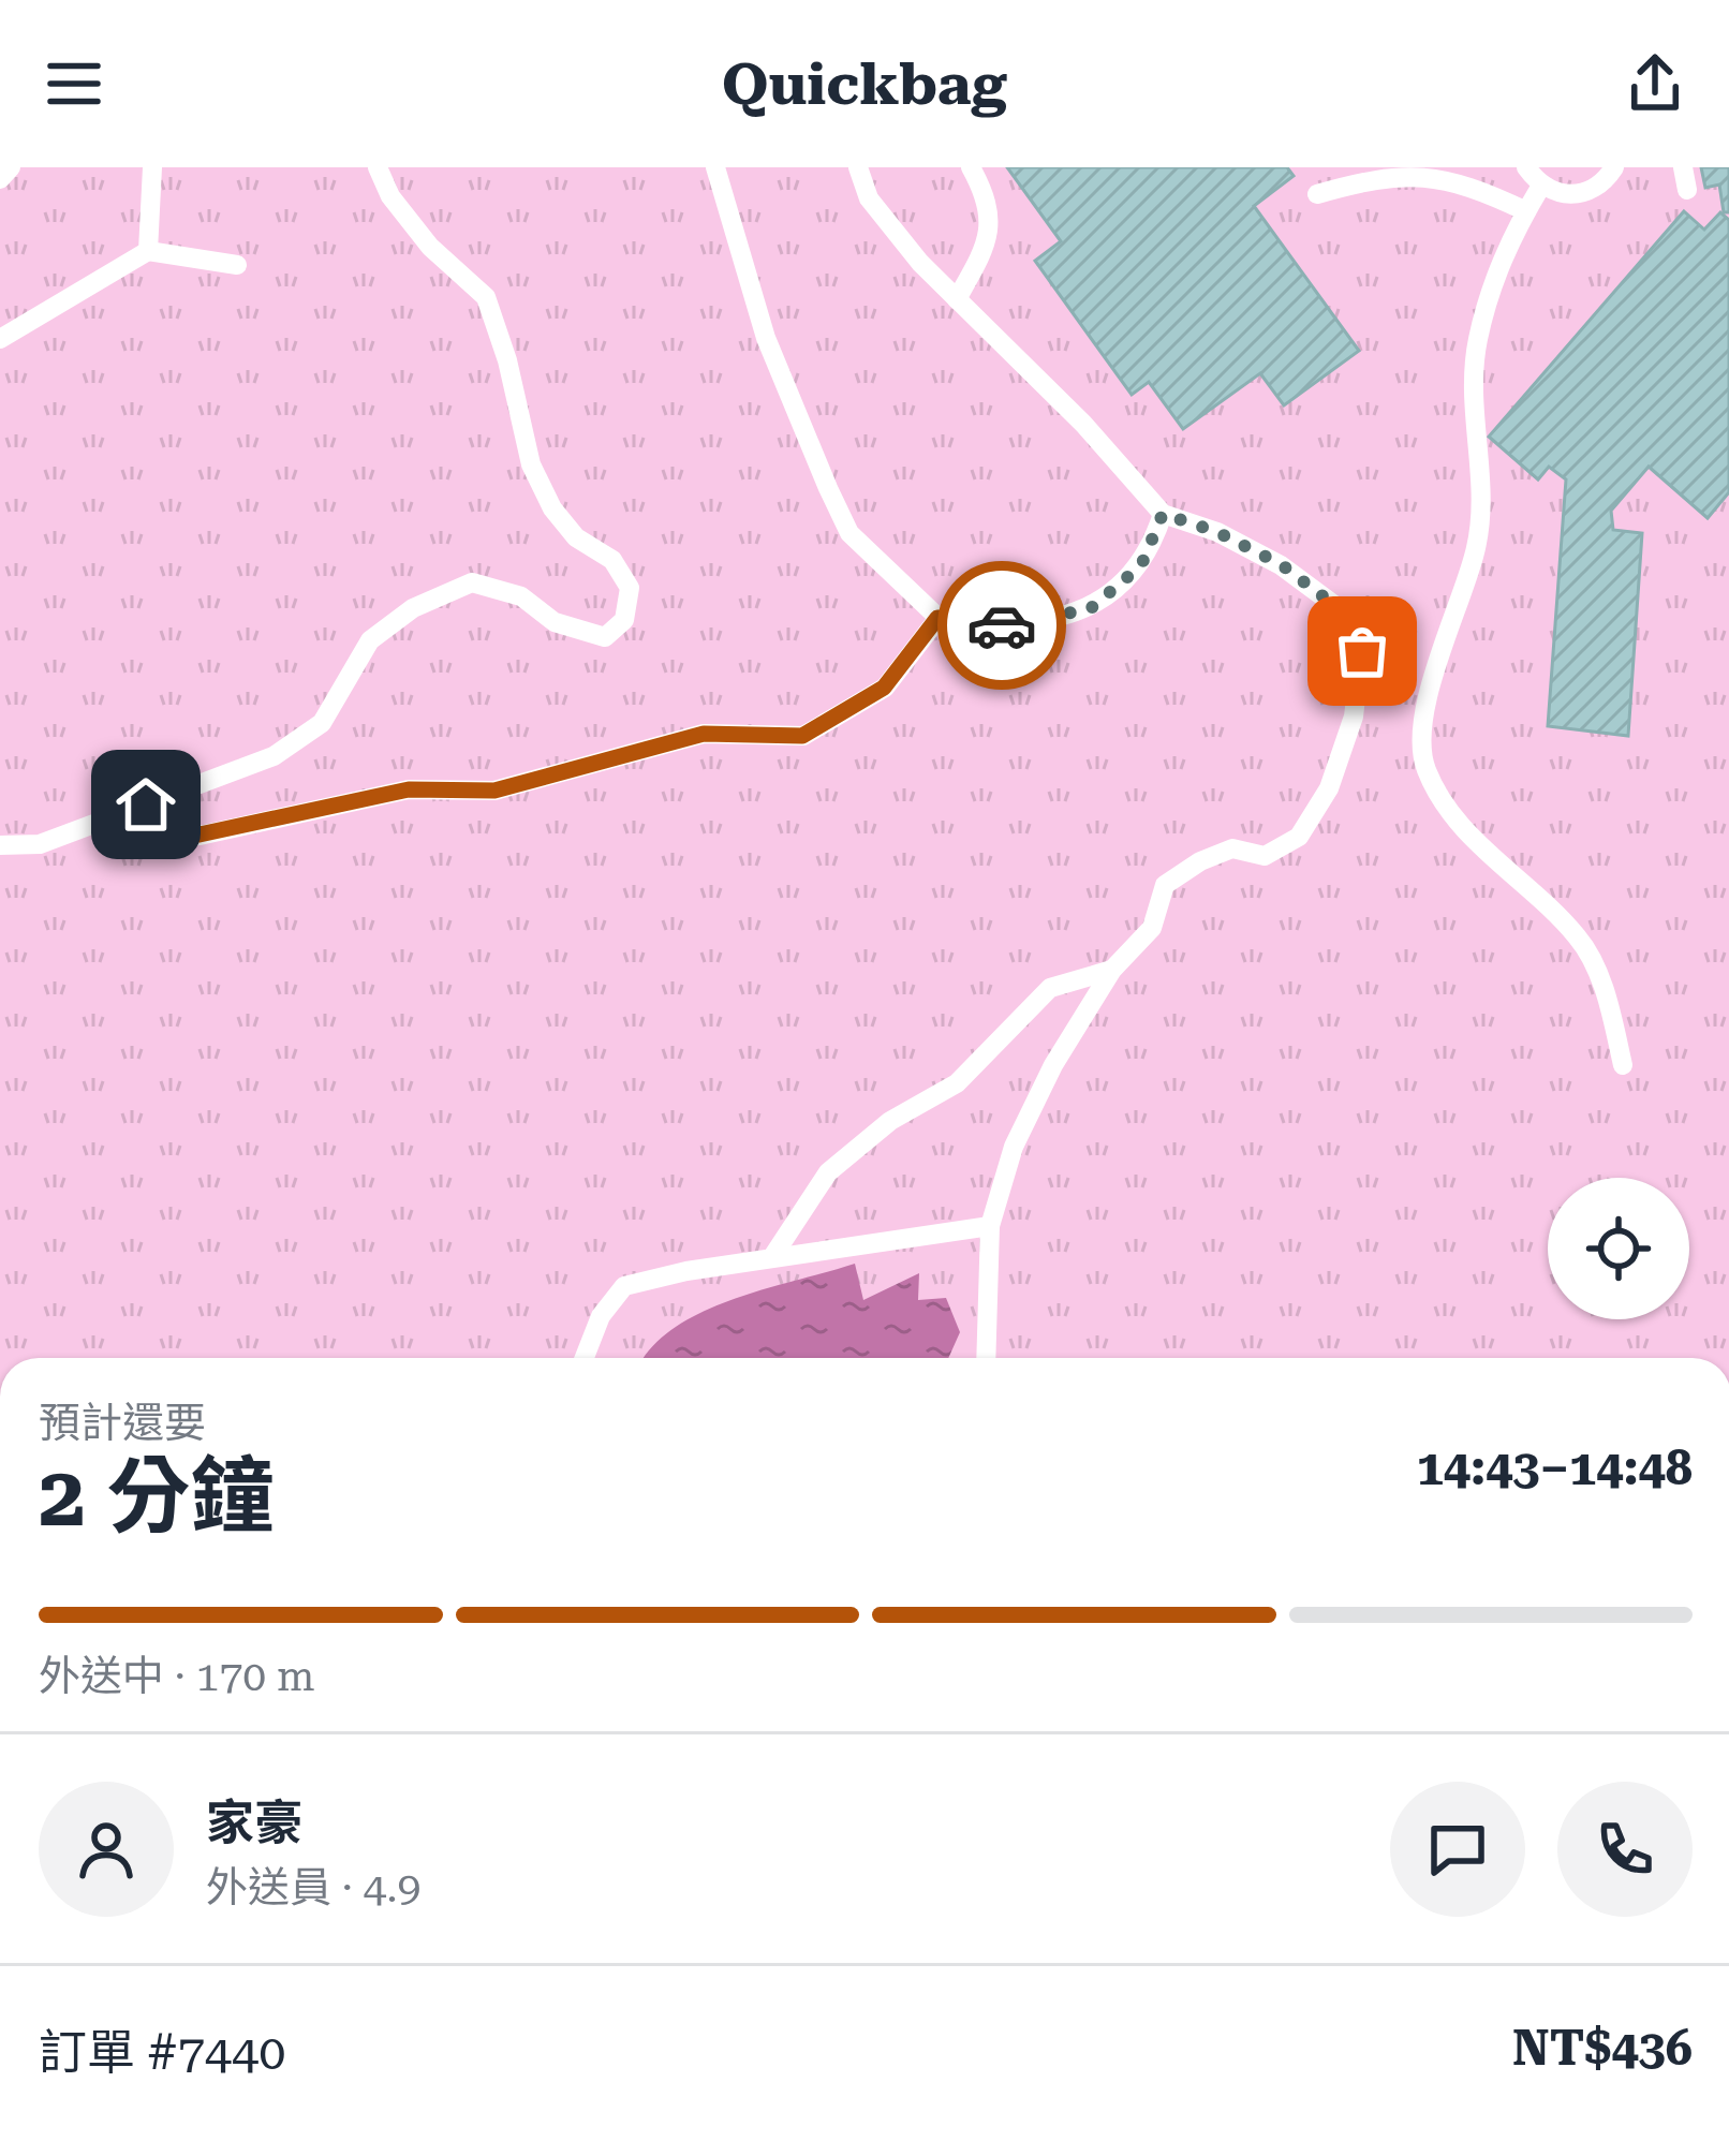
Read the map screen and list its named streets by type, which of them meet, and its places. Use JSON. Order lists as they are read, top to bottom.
{
  "page": {
    "header": "Quickbag",
    "heading": ["2 分鐘", "預計還要", "14:43–14:48"],
    "panel": [
      "家豪",
      "外送員 · 4.9",
      "訂單 #7440",
      "NT$436"
    ],
    "bar": "外送中 · 170 m"
  }
}
